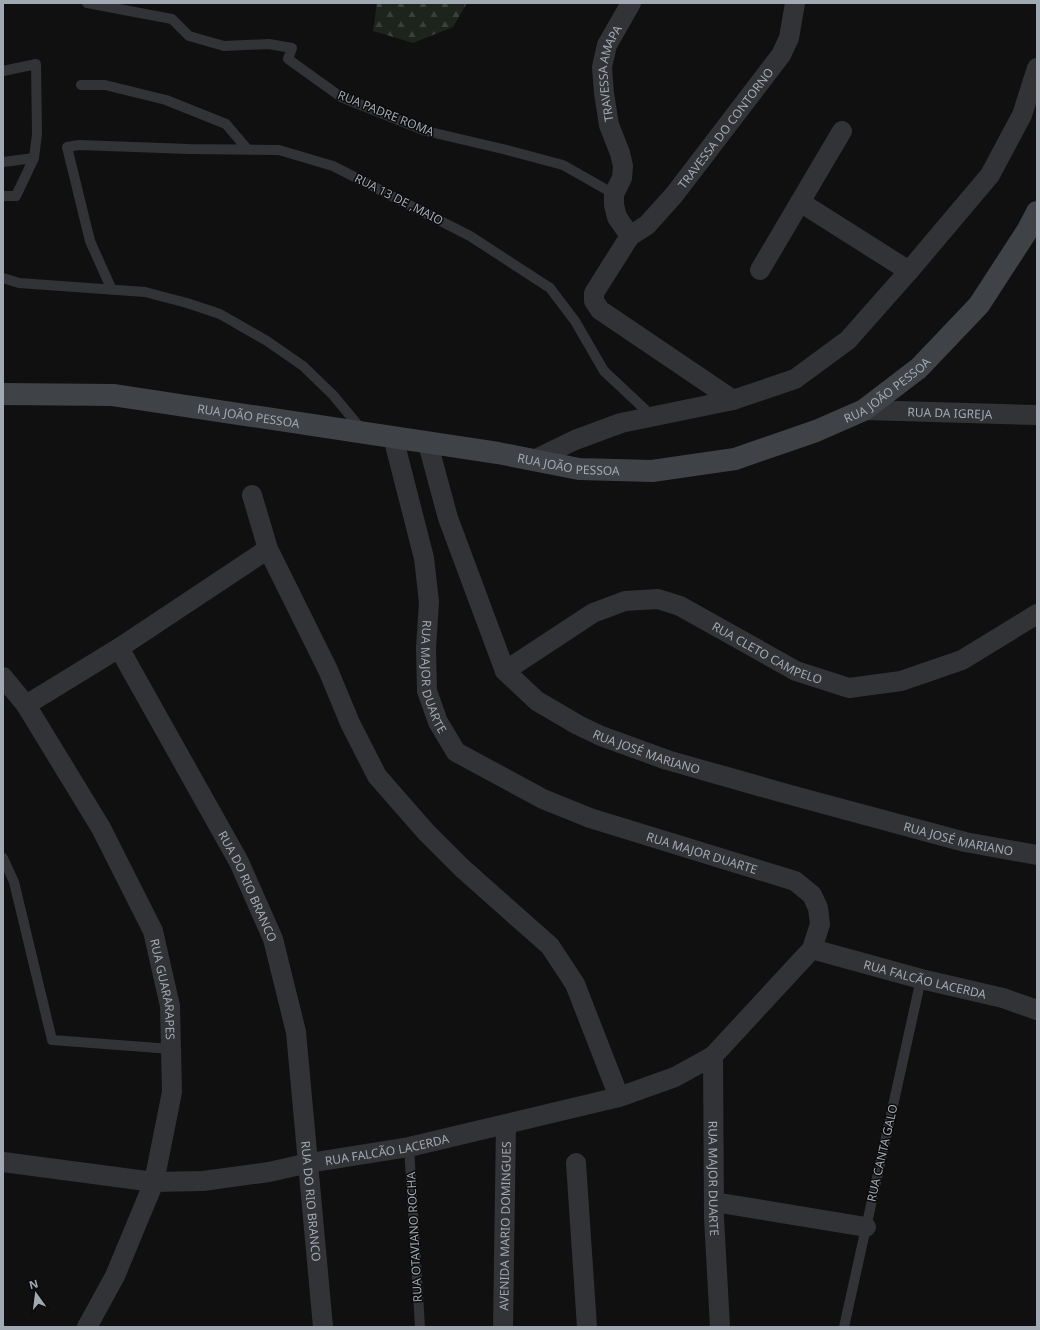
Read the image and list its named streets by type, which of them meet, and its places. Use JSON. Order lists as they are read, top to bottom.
{
  "streets": {
    "main road": ["RUA JOÃO PESSOA"],
    "street": [
      "TRAVESSA AMAPA",
      "TRAVESSA DO CONTORNO",
      "RUA DA IGREJA",
      "RUA CLETO CAMPELO",
      "RUA MAJOR DUARTE",
      "RUA JOSÉ MARIANO",
      "RUA DO RIO BRANCO",
      "RUA FALCÃO LACERDA",
      "RUA GUARARAPES",
      "AVENIDA MARIO DOMINGUES"
    ],
    "lane": [
      "RUA PADRE ROMA",
      "RUA 13 DE ,MAIO",
      "RUA CANTA GALO",
      "RUA OTAVIANO ROCHA"
    ]
  },
  "crossings": [
    ["TRAVESSA AMAPA", "RUA PADRE ROMA"],
    ["RUA JOÃO PESSOA", "RUA DA IGREJA"],
    ["RUA JOÃO PESSOA", "RUA MAJOR DUARTE"],
    ["RUA JOÃO PESSOA", "RUA JOSÉ MARIANO"],
    ["RUA CLETO CAMPELO", "RUA JOSÉ MARIANO"],
    ["RUA MAJOR DUARTE", "RUA FALCÃO LACERDA"],
    ["RUA DO RIO BRANCO", "RUA FALCÃO LACERDA"],
    ["RUA FALCÃO LACERDA", "RUA GUARARAPES"],
    ["RUA FALCÃO LACERDA", "RUA CANTA GALO"],
    ["RUA FALCÃO LACERDA", "AVENIDA MARIO DOMINGUES"],
    ["RUA FALCÃO LACERDA", "RUA OTAVIANO ROCHA"]
  ],
  "north": "top"
}
